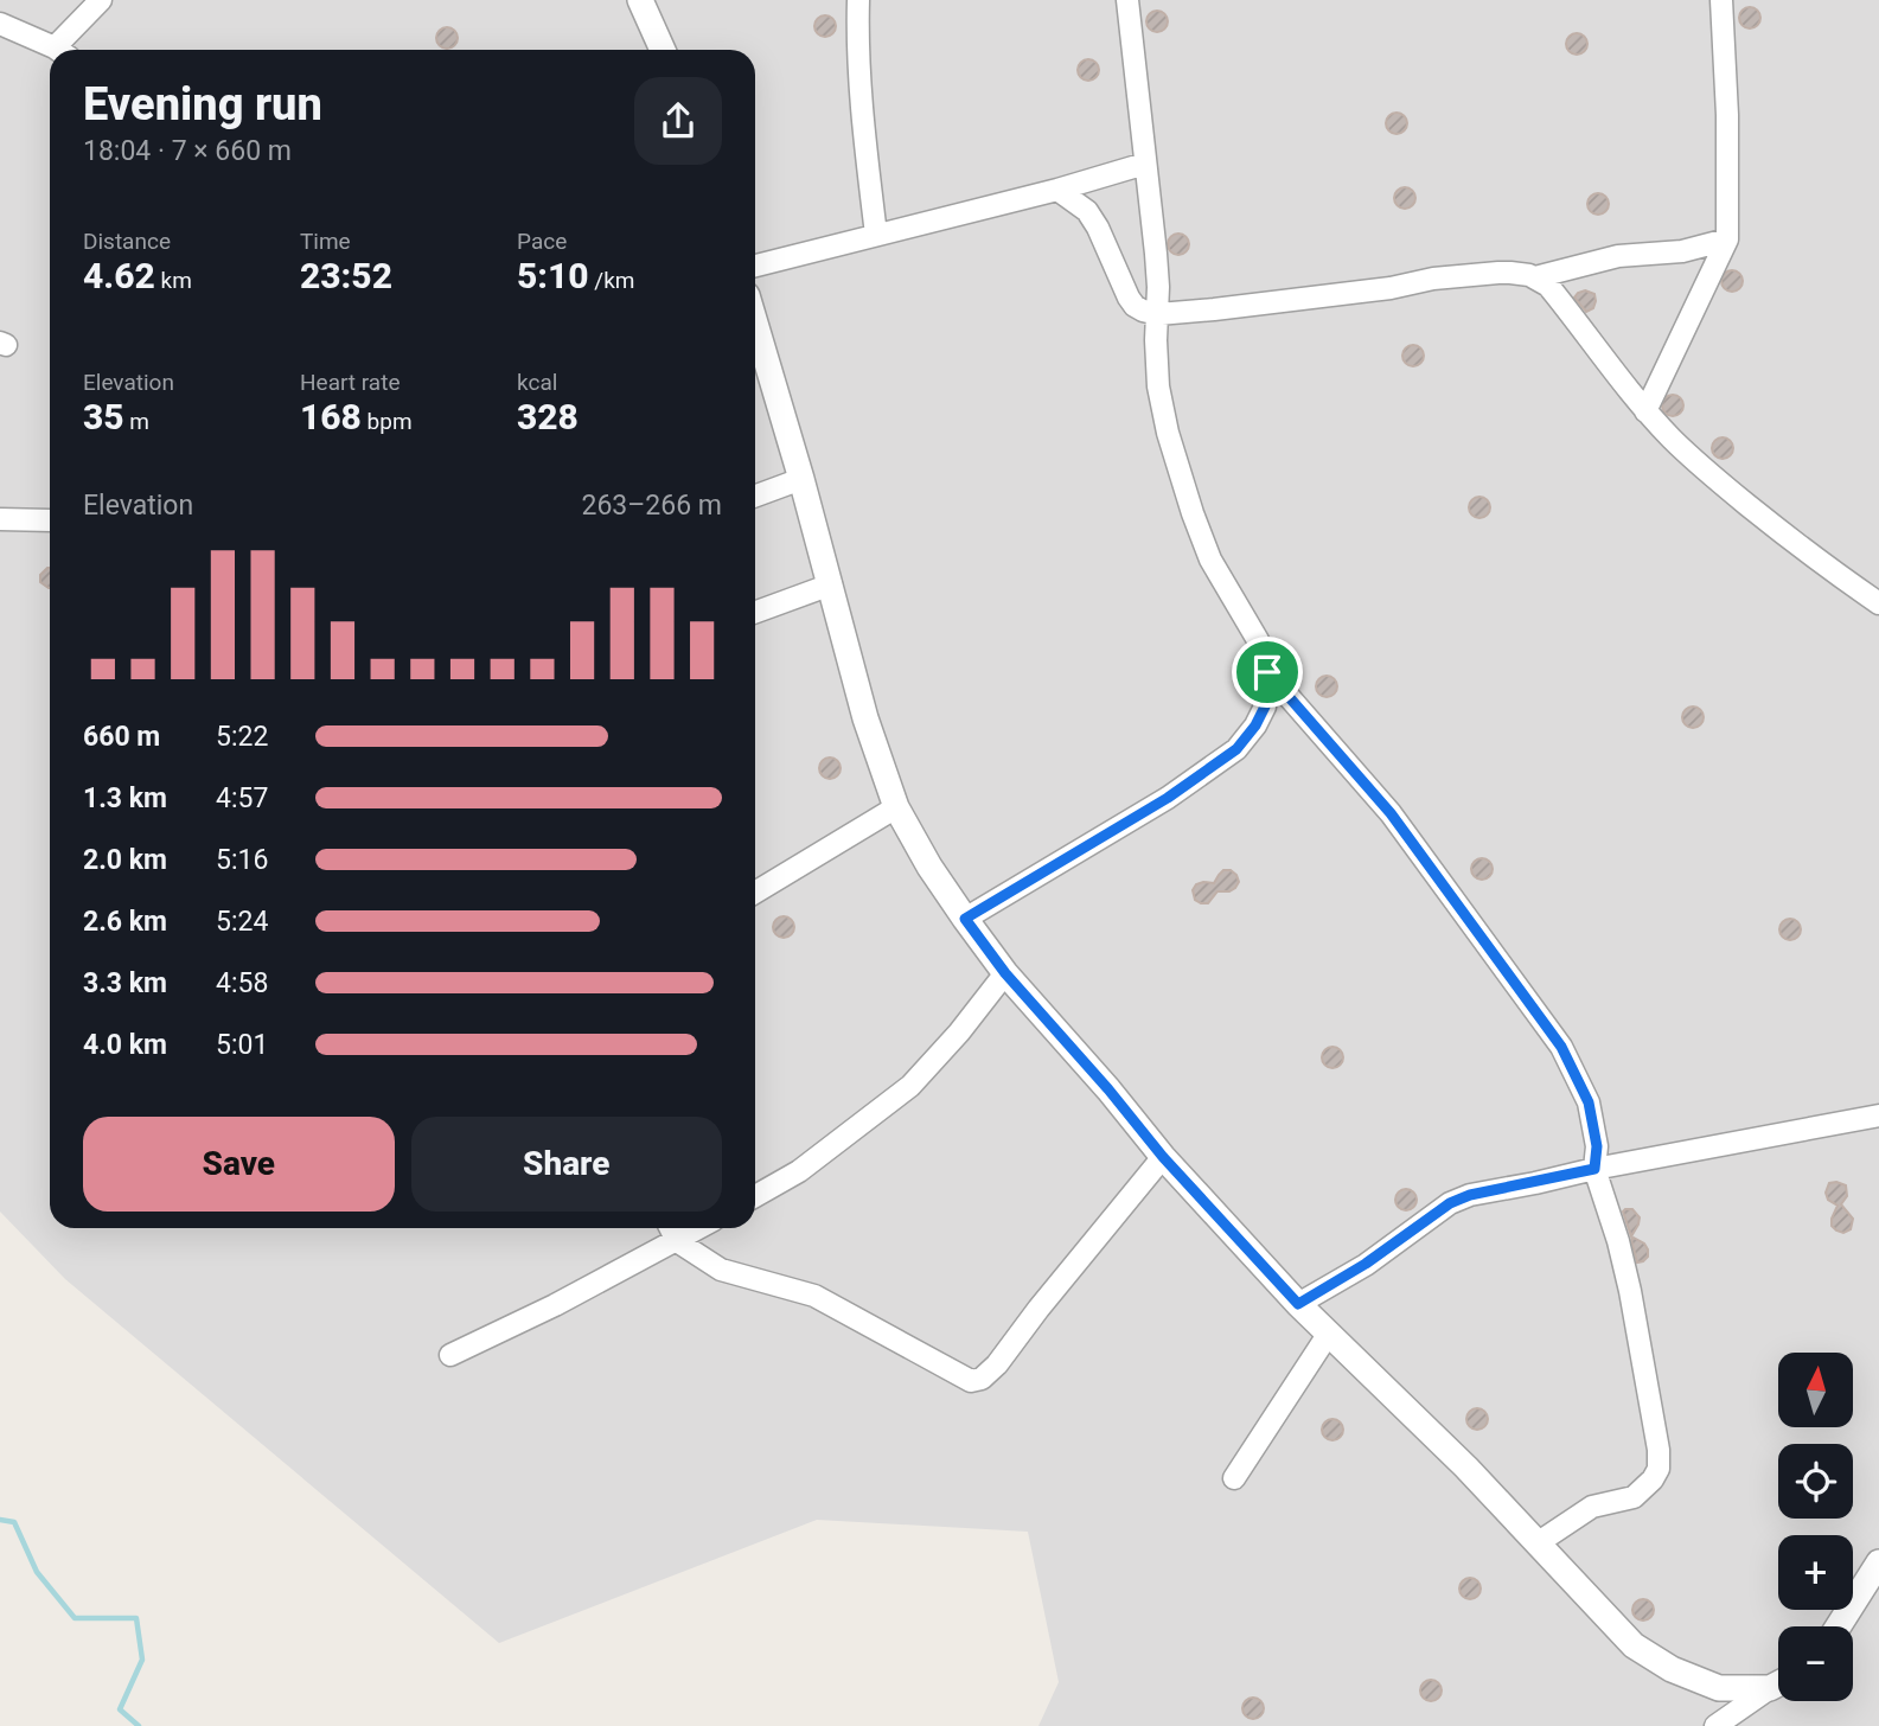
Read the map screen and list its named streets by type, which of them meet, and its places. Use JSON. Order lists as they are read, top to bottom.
{
  "north": "top",
  "page": {
    "heading": ["Evening run", "18:04 · 7 × 660 m"],
    "stats": [
      ["Distance", "4.62 km"],
      ["Time", "23:52"],
      ["Pace", "5:10 /km"],
      ["Elevation", "35 m"],
      ["Heart rate", "168 bpm"],
      ["kcal", "328"]
    ],
    "chart": ["Elevation", "263–266 m"],
    "list": [
      {
        "name": "660 m",
        "note": "5:22"
      },
      {
        "name": "1.3 km",
        "note": "4:57"
      },
      {
        "name": "2.0 km",
        "note": "5:16"
      },
      {
        "name": "2.6 km",
        "note": "5:24"
      },
      {
        "name": "3.3 km",
        "note": "4:58"
      },
      {
        "name": "4.0 km",
        "note": "5:01"
      }
    ],
    "buttons": ["Save", "Share"],
    "map_buttons": ["+", "−"]
  }
}
